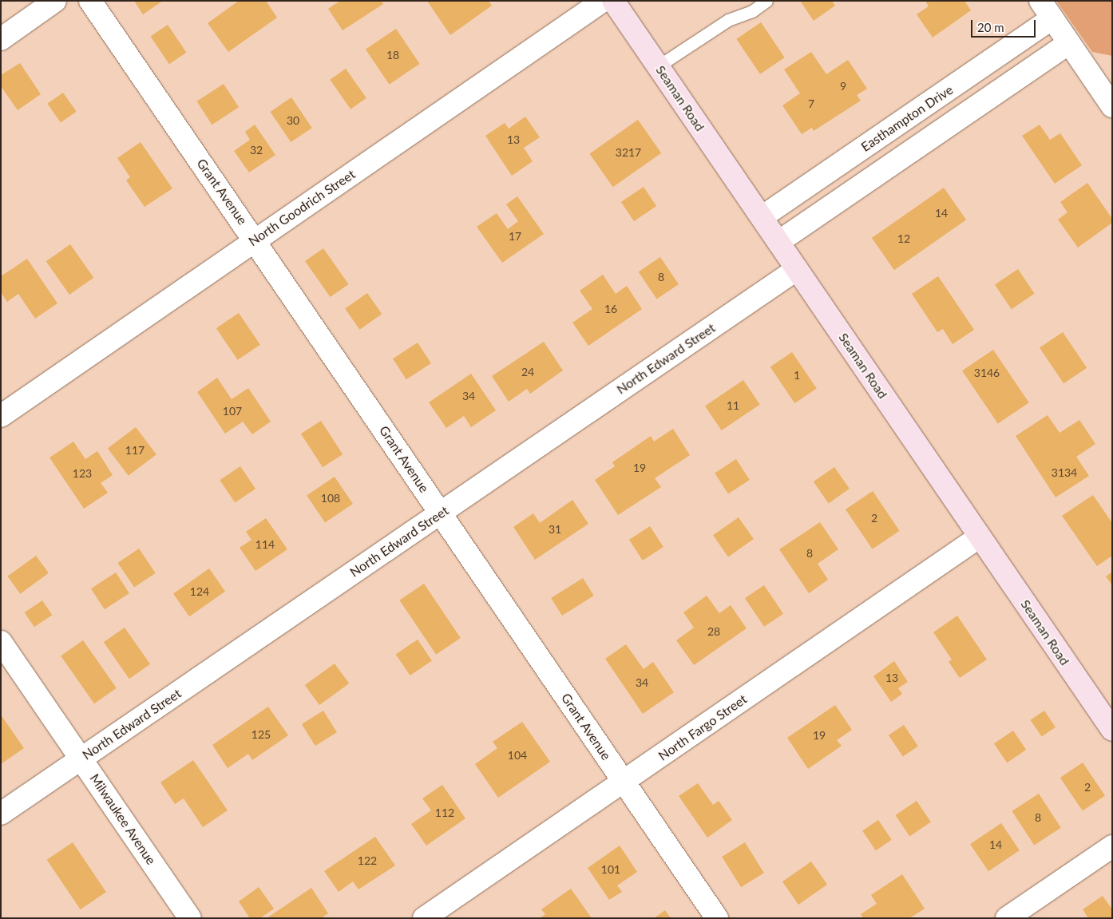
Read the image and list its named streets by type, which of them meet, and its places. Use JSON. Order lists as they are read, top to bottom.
{
  "streets": {
    "street": [
      "Seaman Road",
      "Easthampton Drive",
      "Grant Avenue",
      "North Goodrich Street",
      "North Edward Street",
      "North Fargo Street",
      "Milwaukee Avenue"
    ]
  },
  "crossings": [
    ["Seaman Road", "Easthampton Drive"],
    ["Seaman Road", "North Edward Street"],
    ["Seaman Road", "North Fargo Street"],
    ["Grant Avenue", "North Goodrich Street"],
    ["Grant Avenue", "North Edward Street"],
    ["Grant Avenue", "North Fargo Street"],
    ["North Edward Street", "Milwaukee Avenue"]
  ],
  "house_numbers": [
    "18",
    "9",
    "7",
    "30",
    "13",
    "32",
    "3217",
    "14",
    "17",
    "12",
    "8",
    "16",
    "24",
    "3146",
    "1",
    "34",
    "11",
    "107",
    "117",
    "19",
    "3134",
    "123",
    "108",
    "2",
    "31",
    "114",
    "8",
    "124",
    "28",
    "13",
    "34",
    "125",
    "19",
    "104",
    "2",
    "112",
    "8",
    "14",
    "122",
    "101"
  ],
  "scale_bar": "20 m"
}
